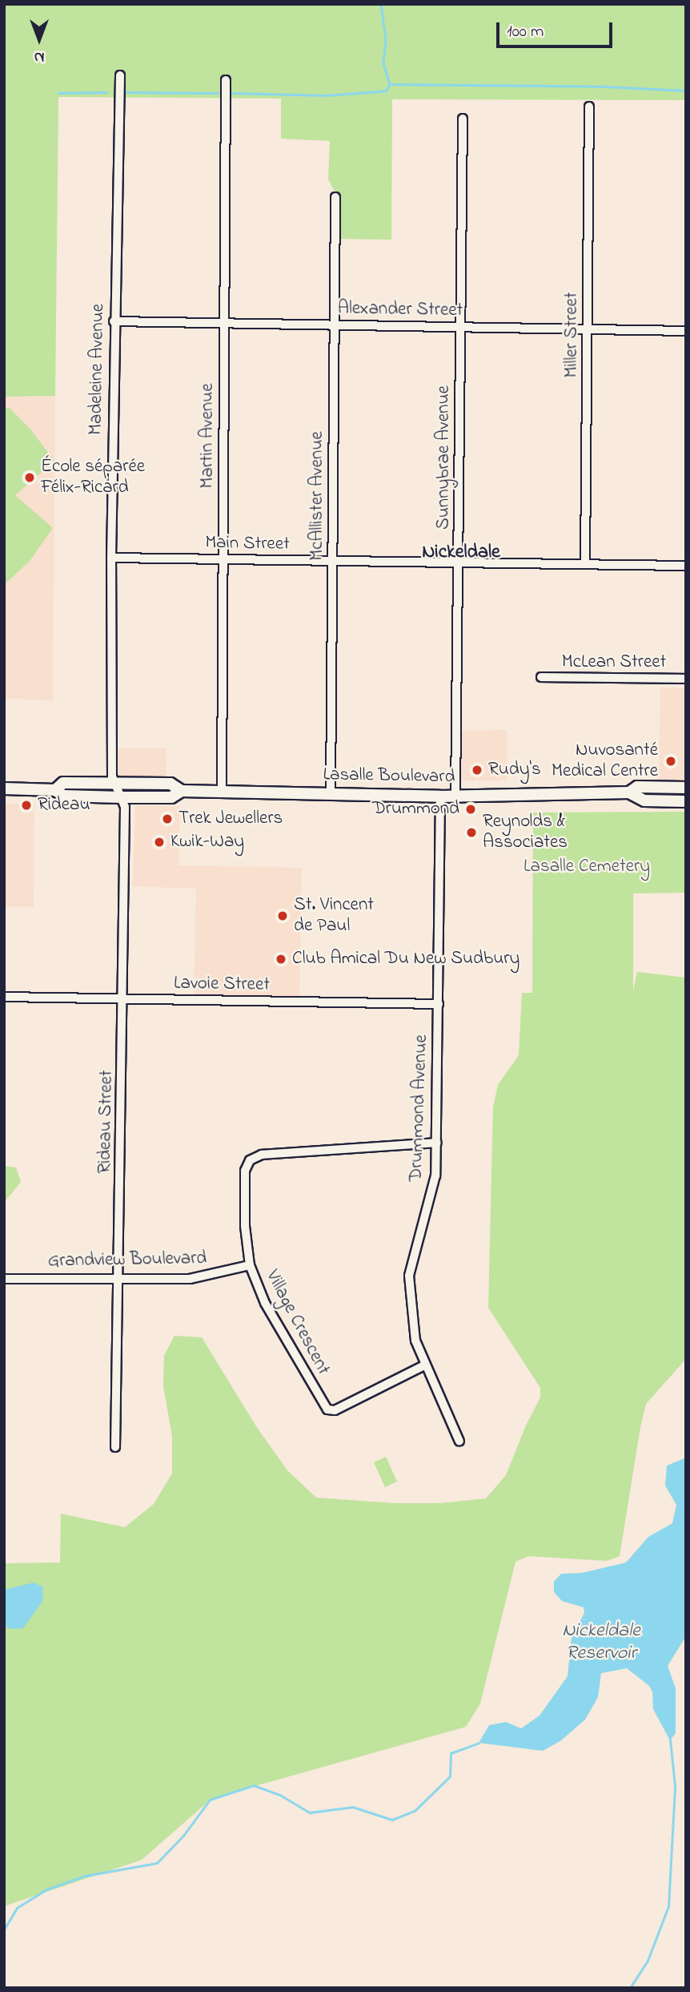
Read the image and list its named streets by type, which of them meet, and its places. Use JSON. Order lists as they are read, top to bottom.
{
  "streets": {
    "main road": ["Lasalle Boulevard"],
    "street": [
      "Alexander Street",
      "Miller Street",
      "Madeleine Avenue",
      "Martin Avenue",
      "Sunnybrae Avenue",
      "McAllister Avenue",
      "Main Street",
      "McLean Street",
      "Lavoie Street",
      "Drummond Avenue",
      "Rideau Street",
      "Grandview Boulevard",
      "Village Crescent"
    ]
  },
  "crossings": [
    ["Alexander Street", "Miller Street"],
    ["Alexander Street", "Madeleine Avenue"],
    ["Alexander Street", "Martin Avenue"],
    ["Alexander Street", "Sunnybrae Avenue"],
    ["Alexander Street", "McAllister Avenue"],
    ["Miller Street", "Main Street"],
    ["Madeleine Avenue", "Main Street"],
    ["Madeleine Avenue", "Lasalle Boulevard"],
    ["Madeleine Avenue", "Rideau Street"],
    ["Martin Avenue", "Main Street"],
    ["Martin Avenue", "Lasalle Boulevard"],
    ["Sunnybrae Avenue", "Main Street"],
    ["Sunnybrae Avenue", "Lasalle Boulevard"],
    ["McAllister Avenue", "Main Street"],
    ["McAllister Avenue", "Lasalle Boulevard"],
    ["Lasalle Boulevard", "Drummond Avenue"],
    ["Lasalle Boulevard", "Rideau Street"],
    ["Lavoie Street", "Drummond Avenue"],
    ["Lavoie Street", "Rideau Street"],
    ["Drummond Avenue", "Village Crescent"],
    ["Rideau Street", "Grandview Boulevard"],
    ["Grandview Boulevard", "Village Crescent"]
  ],
  "districts": ["Nickeldale"],
  "water": ["Nickeldale Reservoir"],
  "parks": ["Lasalle Cemetery"],
  "places": [
    "École séparée Félix-Ricard",
    "Nuvosanté Medical Centre",
    "Rudy's",
    "Rideau",
    "Drummond",
    "Trek Jewellers",
    "Reynolds & Associates",
    "Kwik-Way",
    "St. Vincent de Paul",
    "Club Amical Du New Sudbury"
  ],
  "scale_bar": "100 m",
  "north": "bottom"
}
